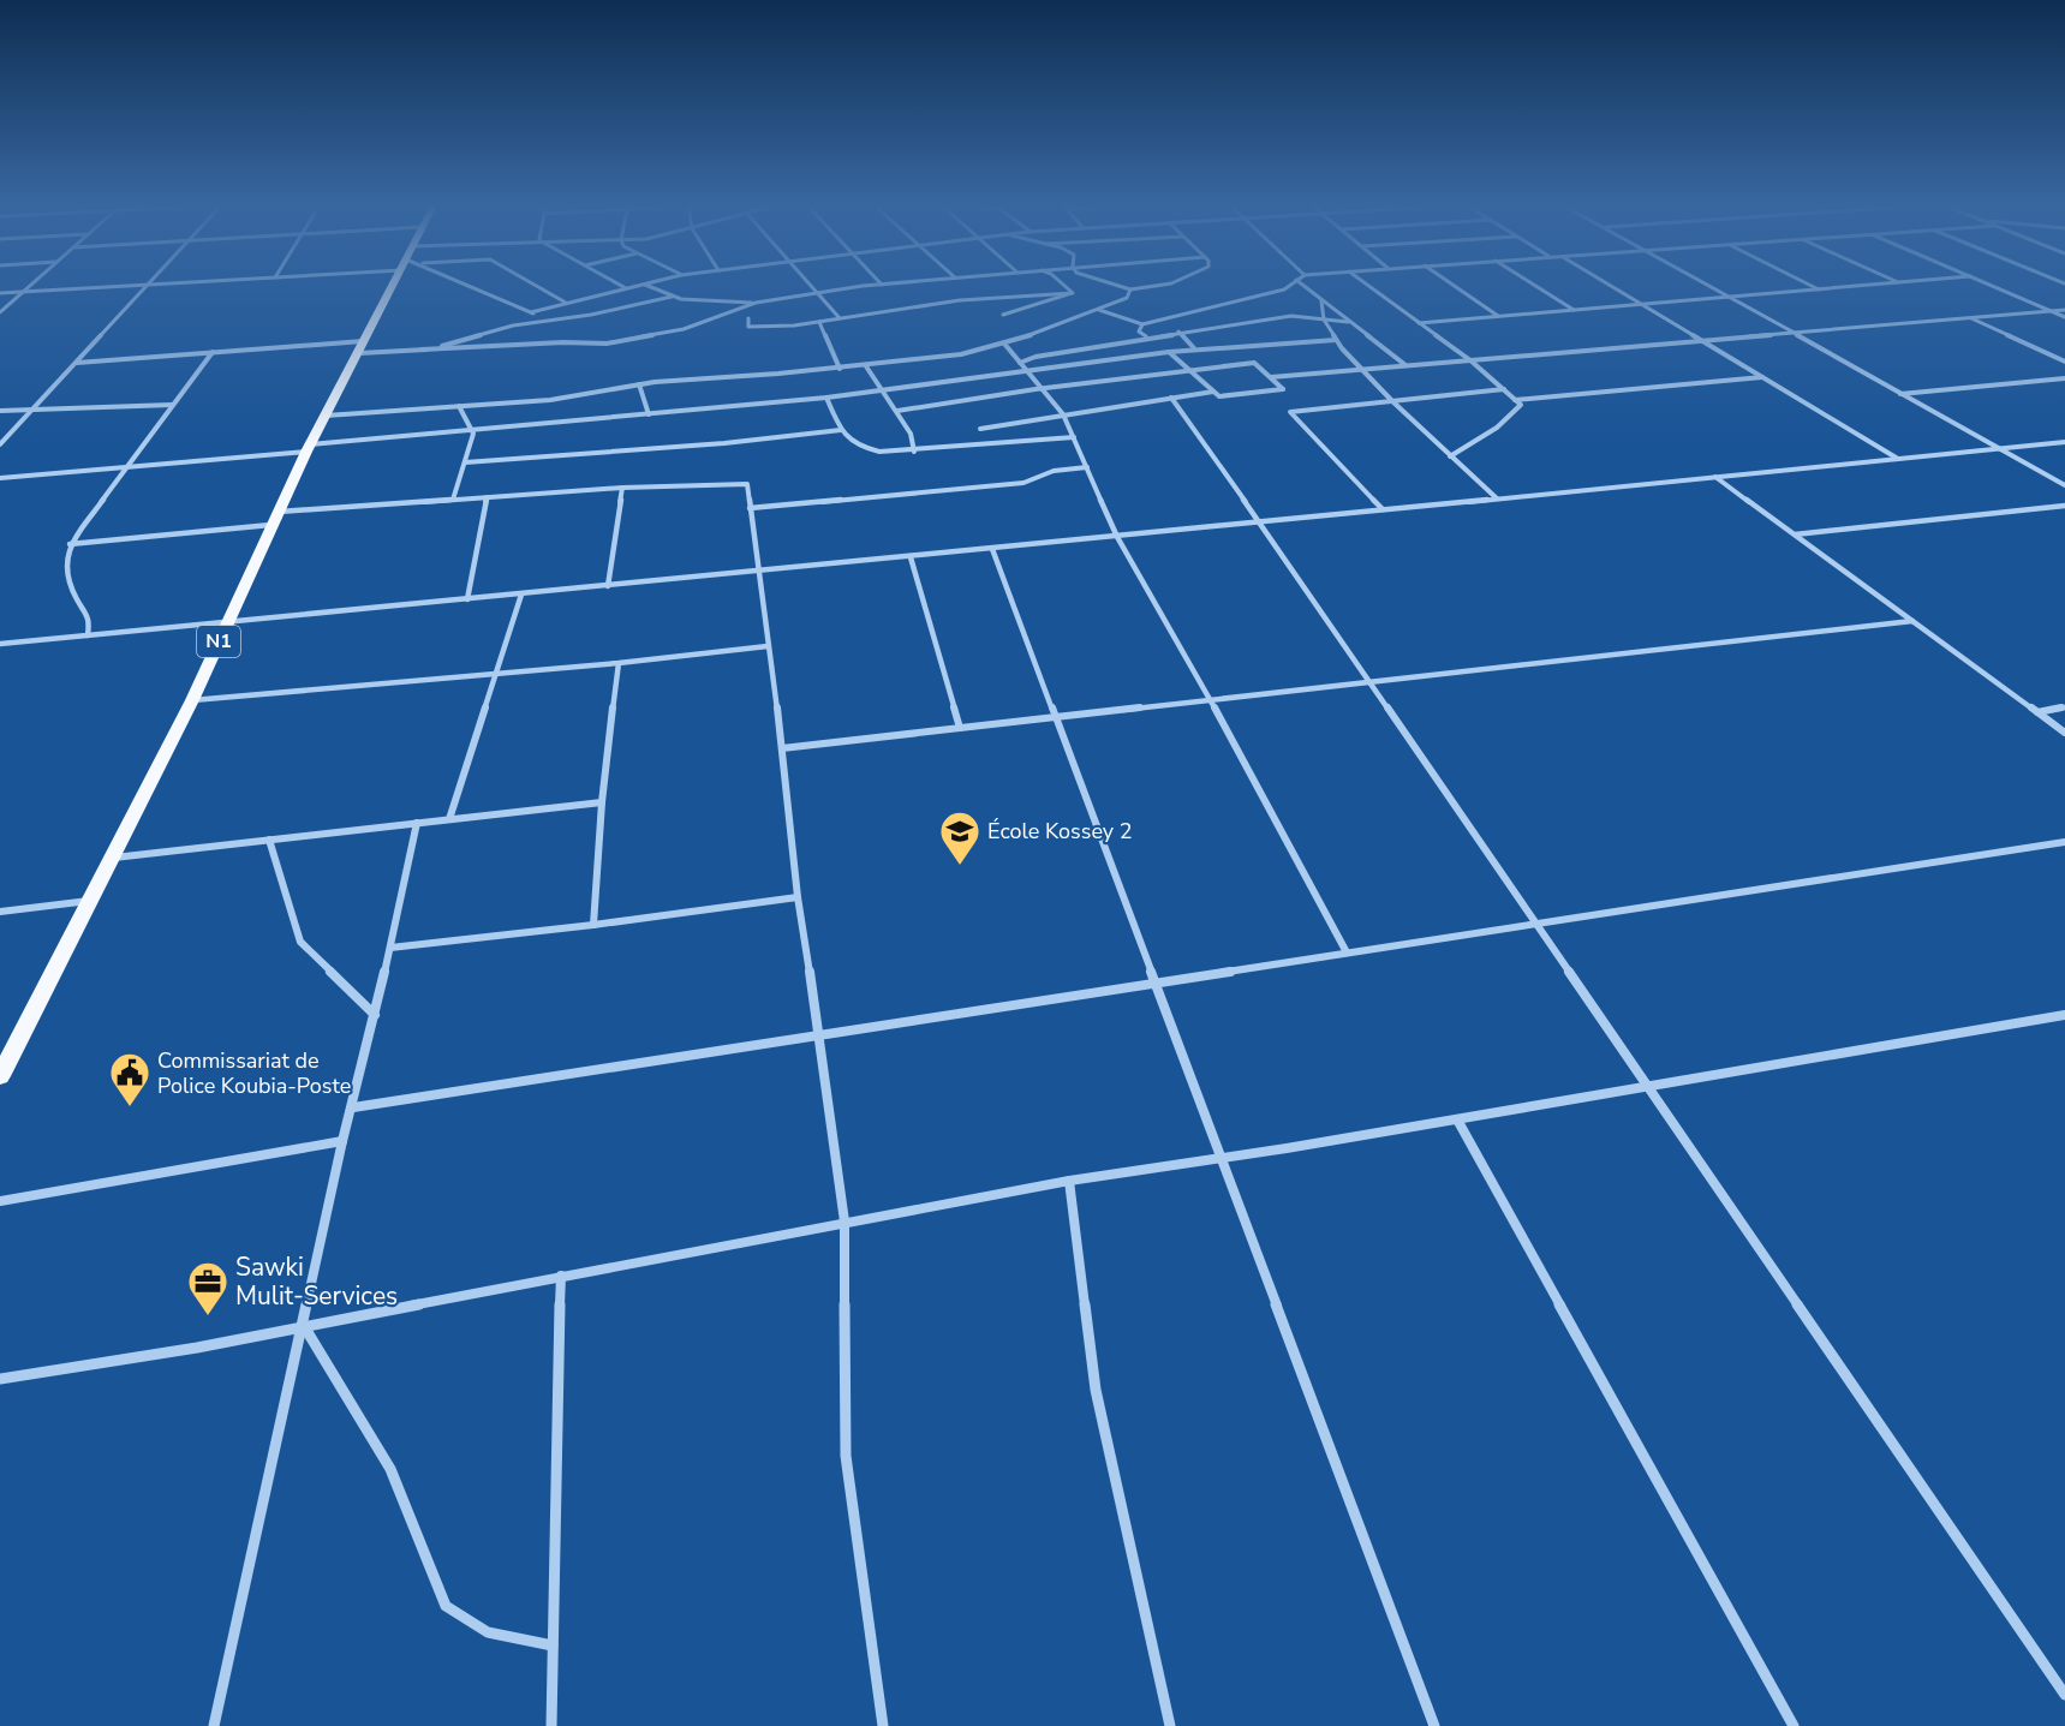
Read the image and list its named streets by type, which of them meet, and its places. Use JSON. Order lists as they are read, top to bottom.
{
  "streets": {
    "main road": ["N1"]
  },
  "places": {
    "school or university": ["École Kossey 2"],
    "public building": ["Commissariat de Police Koubia-Poste"],
    "office": ["Sawki Mulit-Services"]
  }
}
